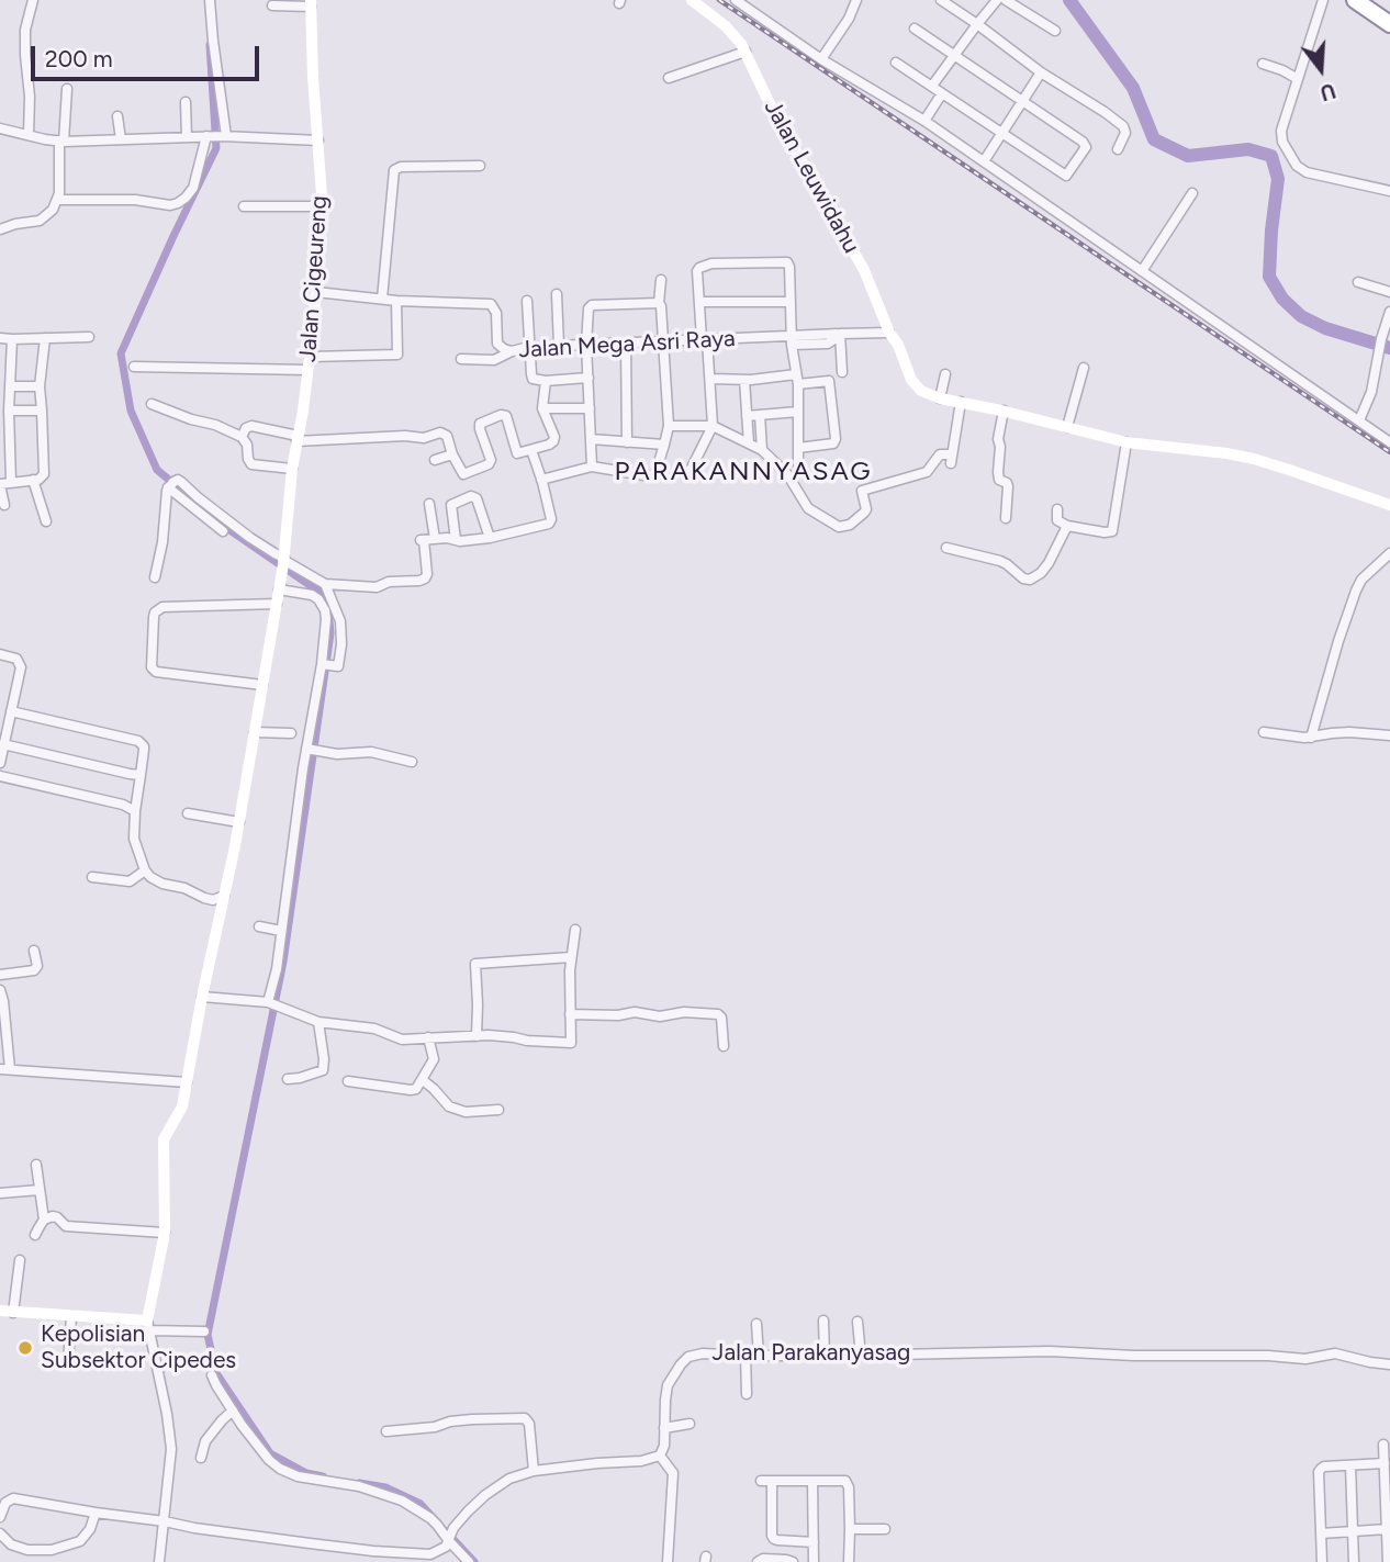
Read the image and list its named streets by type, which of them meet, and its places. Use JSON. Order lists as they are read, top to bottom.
{
  "streets": {
    "street": [
      "Jalan Leuwidahu",
      "Jalan Cigeureng",
      "Jalan Mega Asri Raya",
      "Jalan Parakanyasag"
    ]
  },
  "crossings": [
    ["Jalan Leuwidahu", "Jalan Mega Asri Raya"],
    ["Jalan Cigeureng", "Jalan Mega Asri Raya"]
  ],
  "districts": ["PARAKANNYASAG"],
  "places": ["Kepolisian Subsektor Cipedes"],
  "scale_bar": "200 m",
  "north": "bottom"
}
